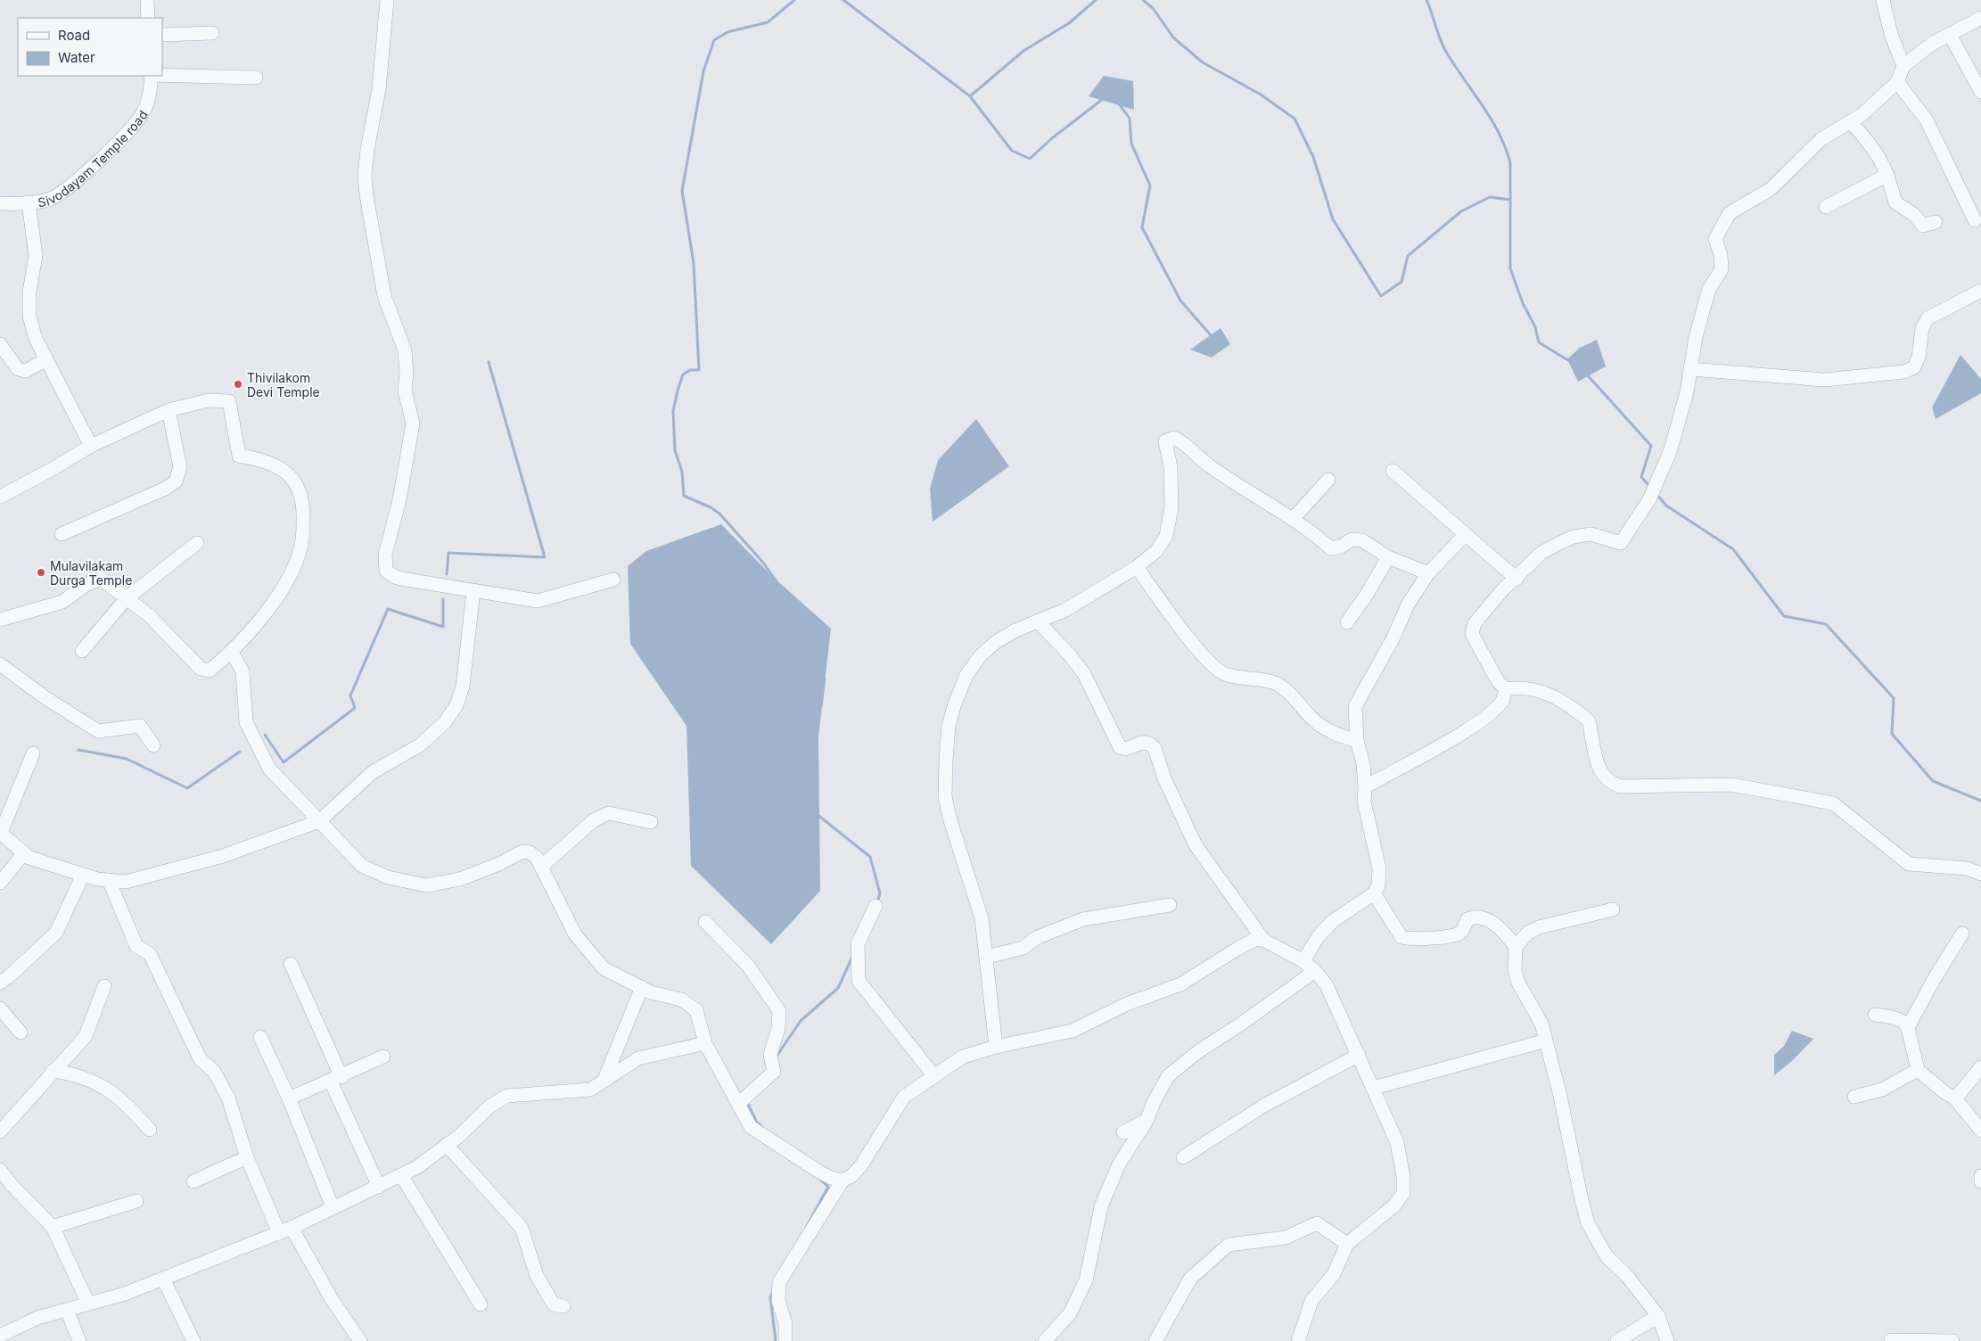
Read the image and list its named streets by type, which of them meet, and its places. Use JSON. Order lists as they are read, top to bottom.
{
  "streets": {
    "street": ["Sivodayam Temple road"]
  },
  "places": ["Thivilakom Devi Temple", "Mulavilakam Durga Temple"],
  "legend": ["Road", "Water"]
}
